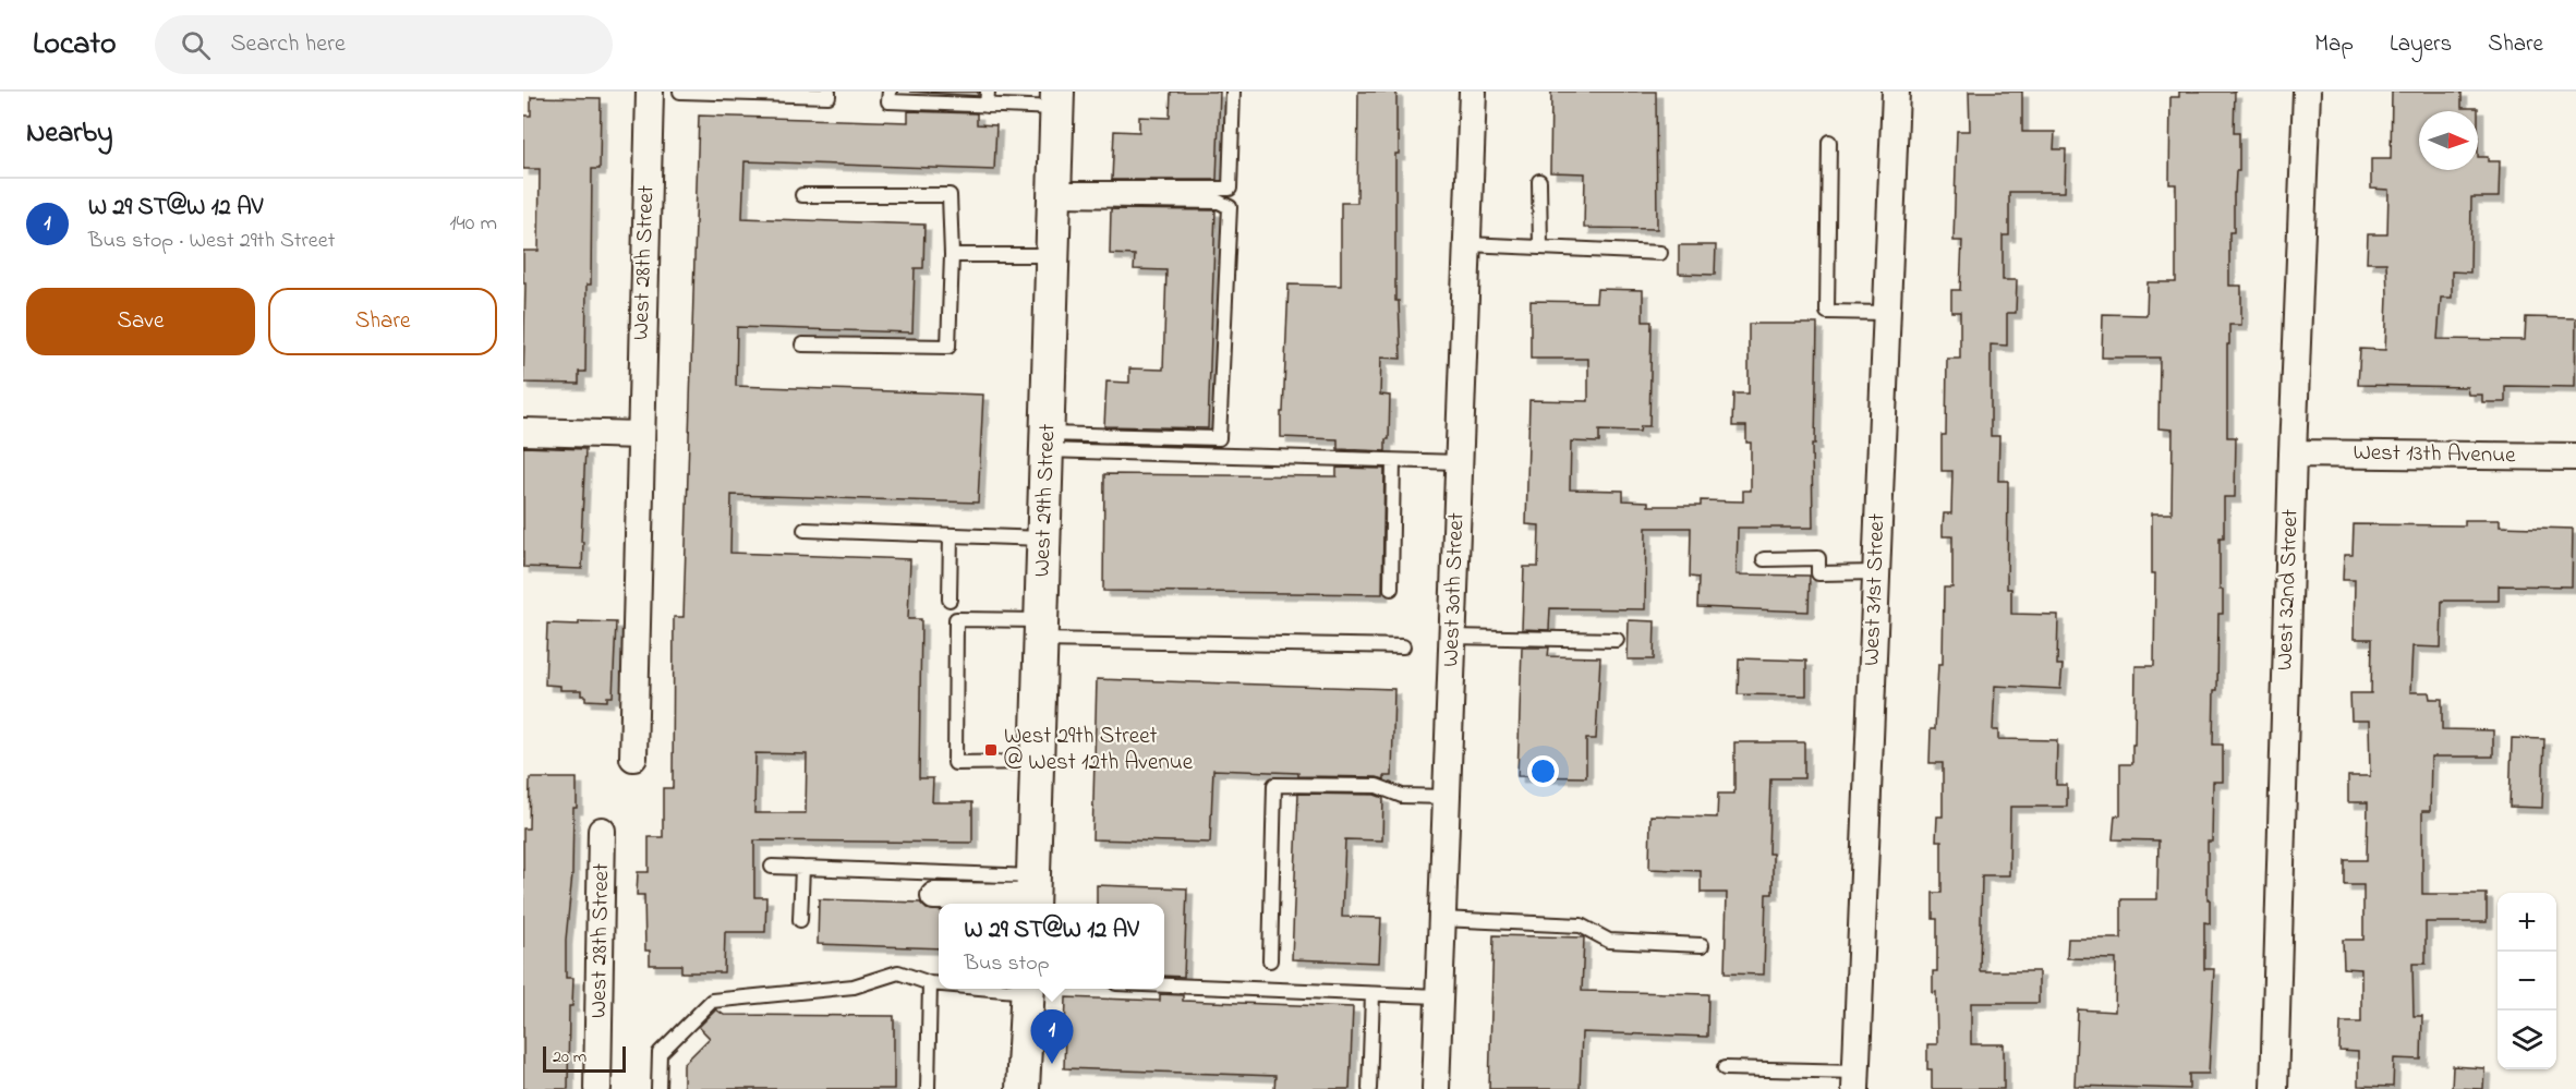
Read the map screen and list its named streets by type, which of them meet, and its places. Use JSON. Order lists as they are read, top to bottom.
{
  "streets": {
    "street": [
      "West 28th Street",
      "West 13th Avenue",
      "West 29th Street",
      "West 30th Street",
      "West 31st Street",
      "West 32nd Street"
    ]
  },
  "crossings": [
    ["West 13th Avenue", "West 32nd Street"]
  ],
  "places": {
    "transit": ["West 29th Street @ West 12th Avenue"]
  },
  "scale_bar": "20 m",
  "north": "right",
  "page": {
    "header": "Locato",
    "search": "Search here",
    "nav": ["Map", "Layers", "Share"],
    "heading": "Nearby",
    "list": [
      {
        "mark": "1",
        "name": "W 29 ST@W 12 AV",
        "note": "Bus stop · West 29th Street",
        "value": "140 m"
      }
    ],
    "buttons": ["Save", "Share"],
    "map_buttons": ["+", "−"],
    "popup": ["W 29 ST@W 12 AV", "Bus stop"],
    "pins": "1",
    "scale": "20 m"
  }
}
